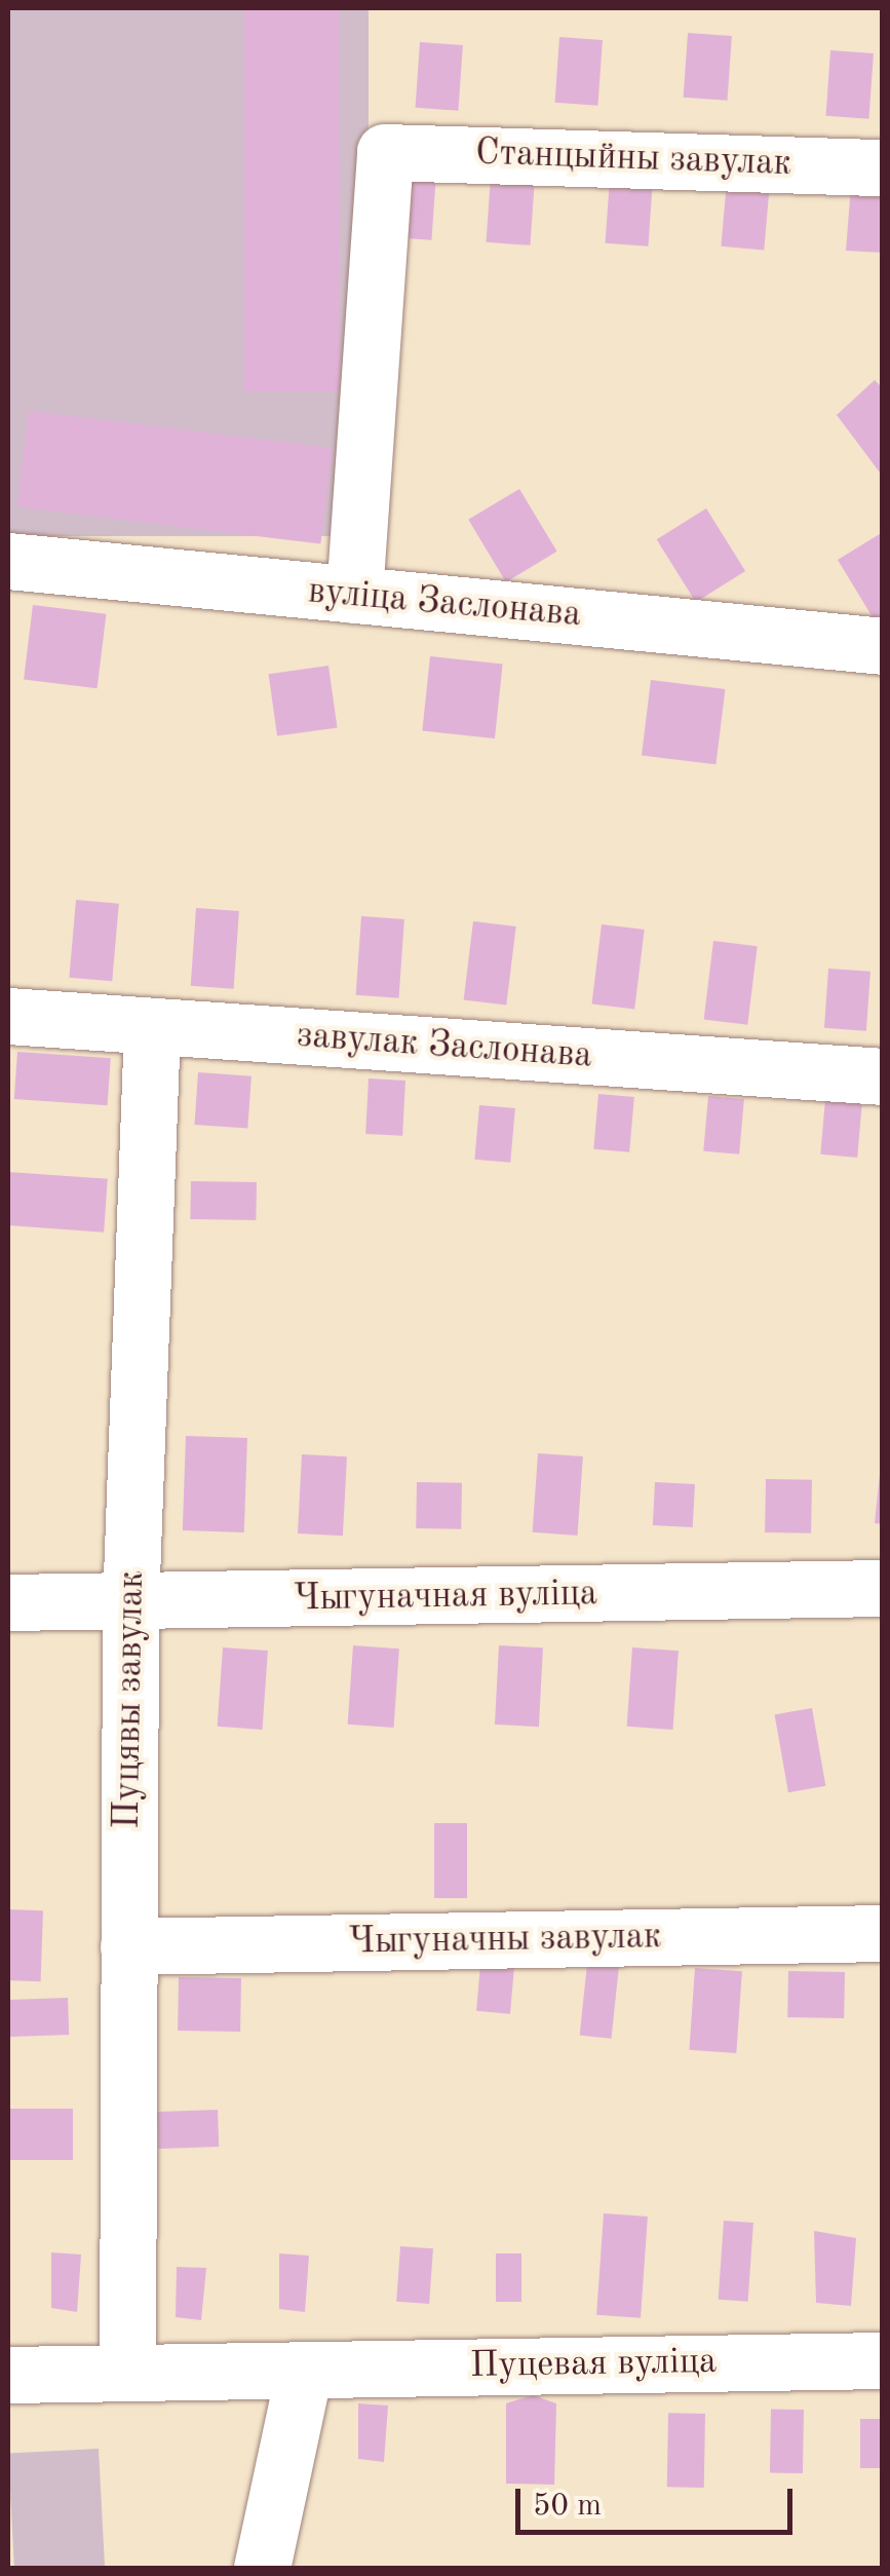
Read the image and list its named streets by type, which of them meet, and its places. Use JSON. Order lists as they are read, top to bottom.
{
  "streets": {
    "street": [
      "Станцыйны завулак",
      "вуліца Заслонава",
      "завулак Заслонава",
      "Чыгуначная вуліца",
      "Пуцявы завулак",
      "Чыгуначны завулак",
      "Пуцевая вуліца"
    ]
  },
  "crossings": [
    ["Станцыйны завулак", "вуліца Заслонава"],
    ["завулак Заслонава", "Пуцявы завулак"],
    ["Чыгуначная вуліца", "Пуцявы завулак"],
    ["Пуцявы завулак", "Чыгуначны завулак"],
    ["Пуцявы завулак", "Пуцевая вуліца"]
  ],
  "scale_bar": "50 m"
}
